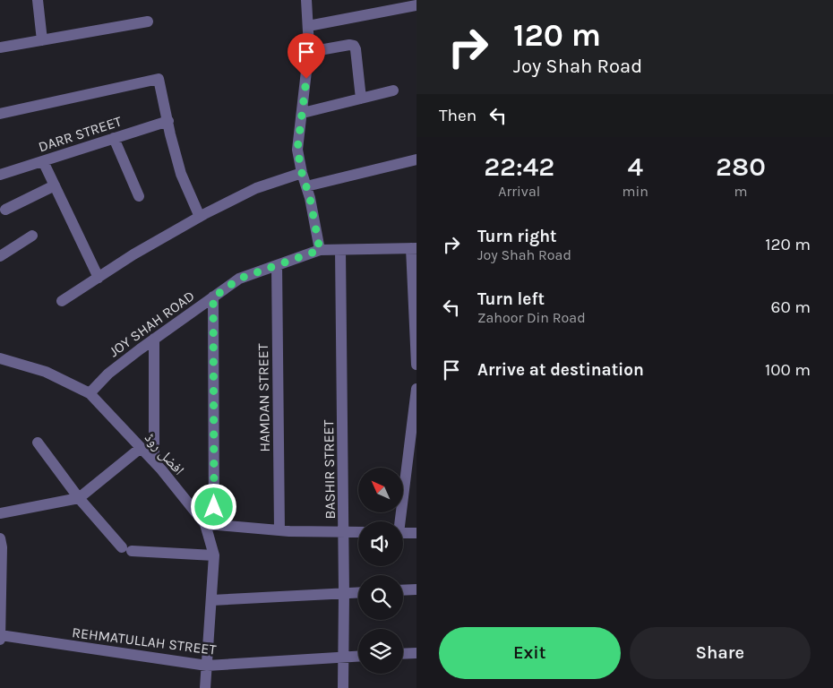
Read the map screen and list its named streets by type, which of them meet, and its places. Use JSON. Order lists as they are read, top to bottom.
{
  "streets": {
    "street": [
      "DARR STREET",
      "JOY SHAH ROAD",
      "HAMDAN STREET",
      "افضل روڈ",
      "BASHIR STREET",
      "REHMATULLAH STREET"
    ]
  },
  "crossings": [
    ["JOY SHAH ROAD", "HAMDAN STREET"],
    ["JOY SHAH ROAD", "افضل روڈ"],
    ["JOY SHAH ROAD", "BASHIR STREET"],
    ["افضل روڈ", "REHMATULLAH STREET"],
    ["BASHIR STREET", "REHMATULLAH STREET"]
  ],
  "north": "top left",
  "page": {
    "turn": ["120 m", "Joy Shah Road"],
    "then": "Then",
    "eta": [
      "22:42",
      "Arrival",
      "4",
      "min",
      "280",
      "m"
    ],
    "list": [
      {
        "name": "Turn right",
        "note": "Joy Shah Road",
        "value": "120 m"
      },
      {
        "name": "Turn left",
        "note": "Zahoor Din Road",
        "value": "60 m"
      },
      {
        "name": "Arrive at destination",
        "value": "100 m"
      }
    ],
    "buttons": ["Exit", "Share"]
  }
}
